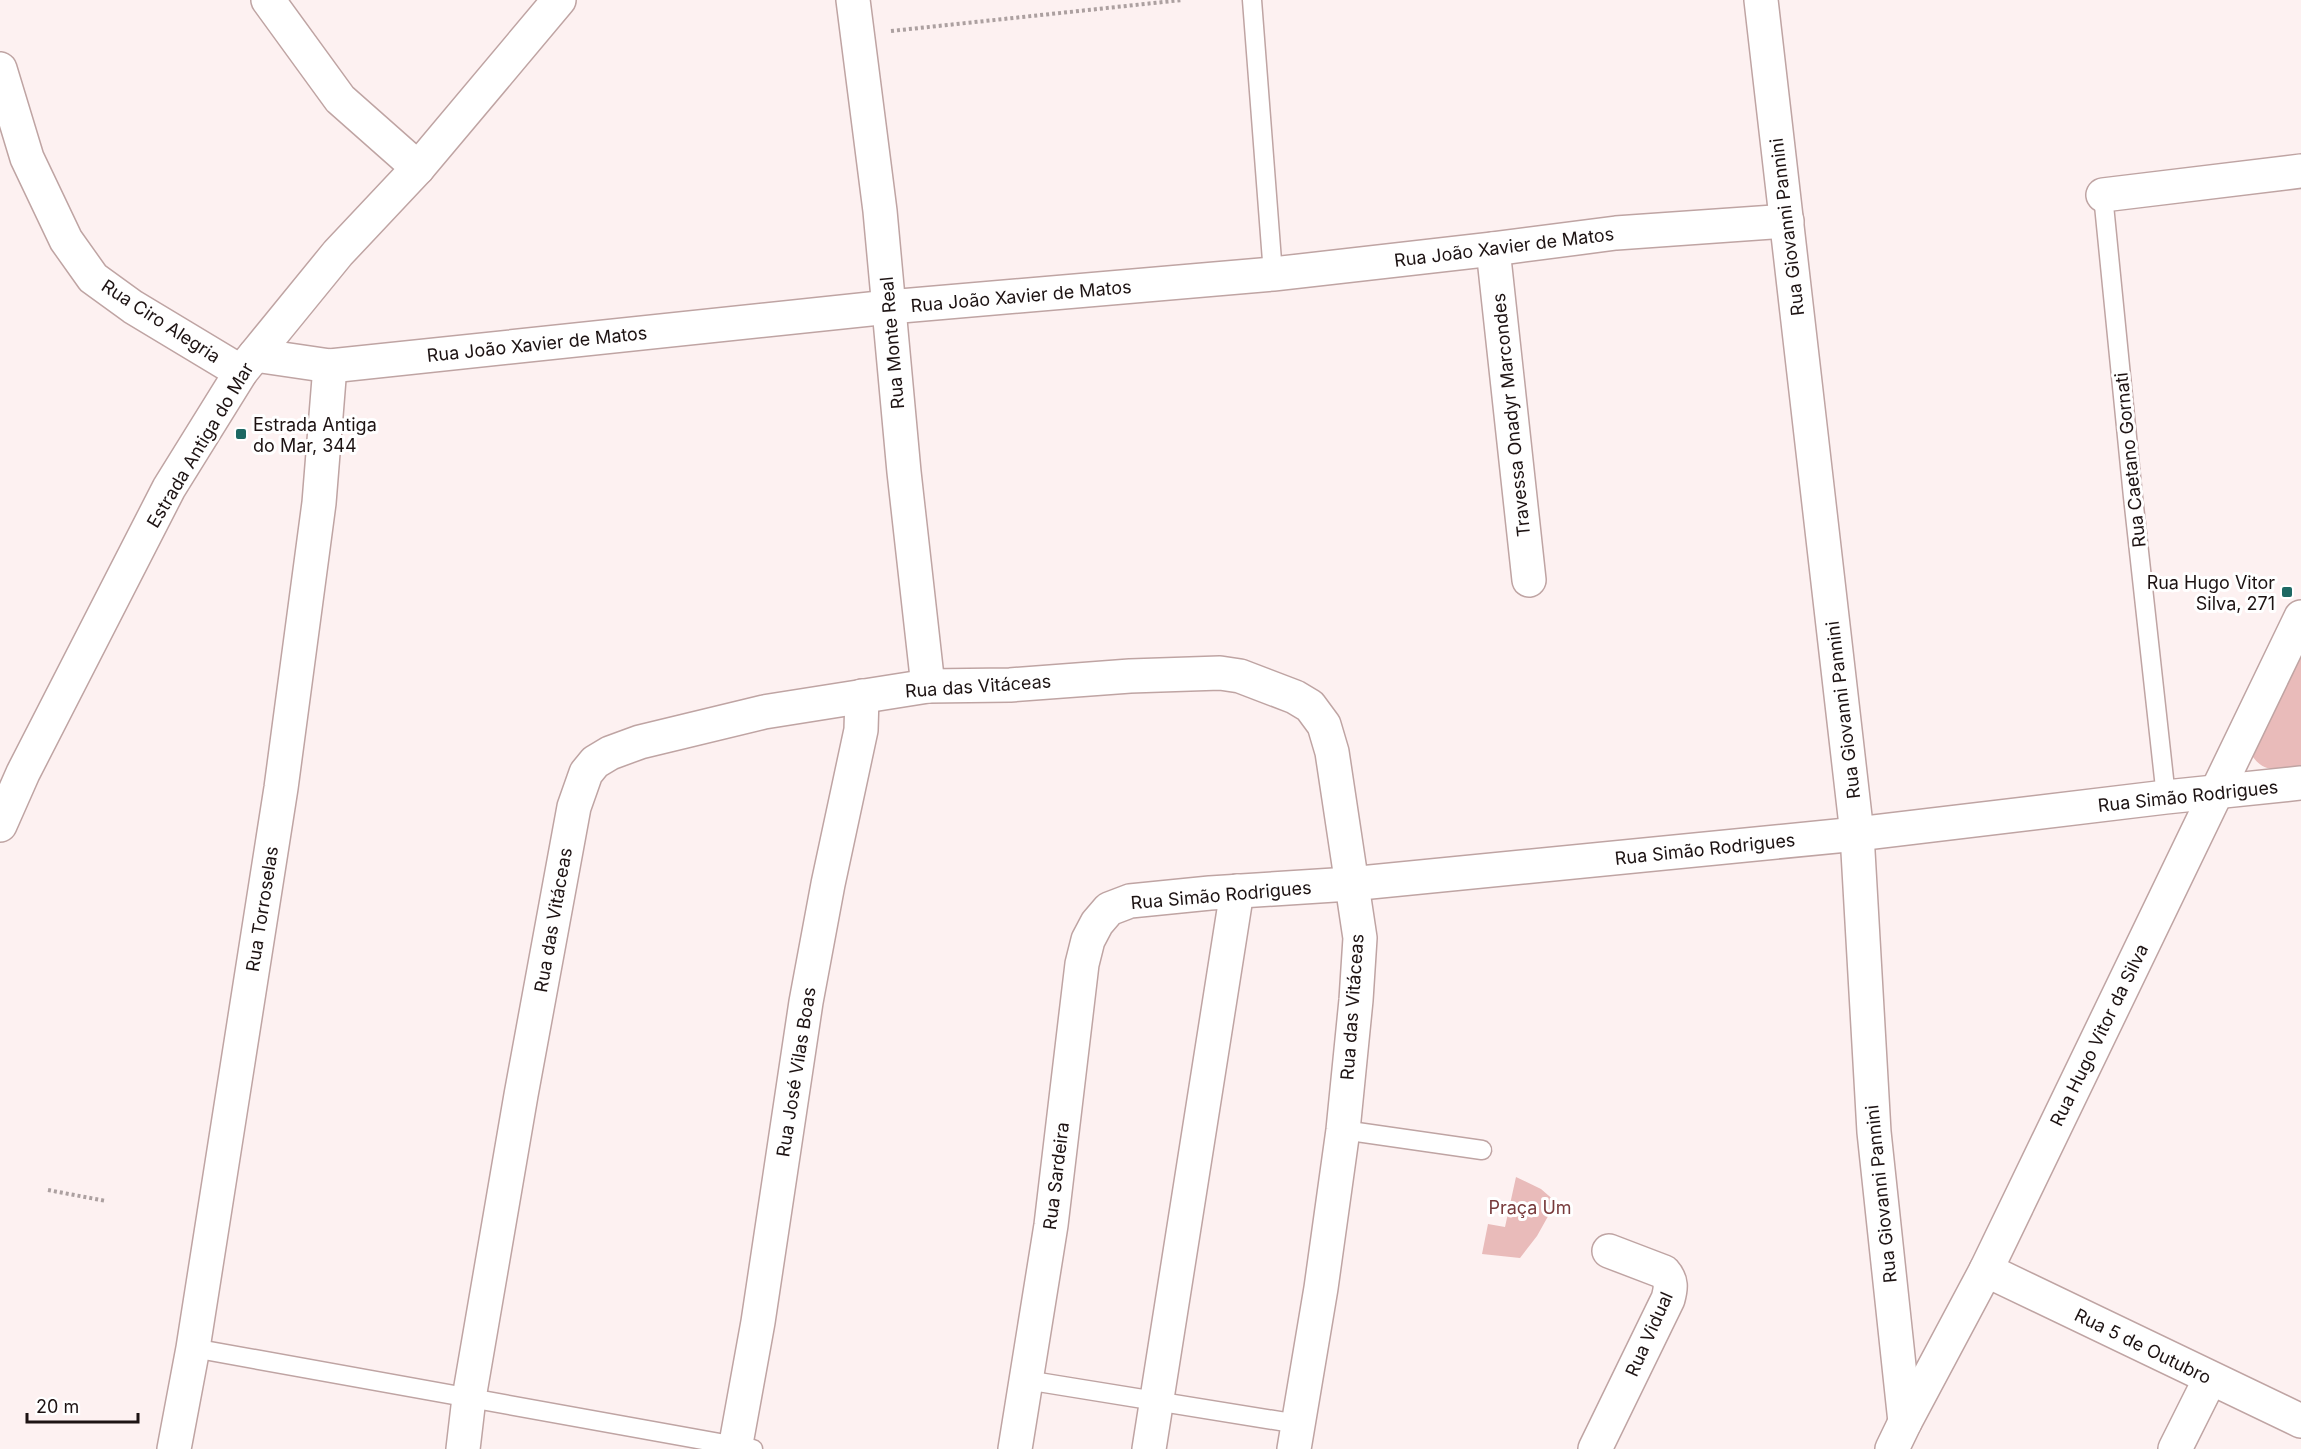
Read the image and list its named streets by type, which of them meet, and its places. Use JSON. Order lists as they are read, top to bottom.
{
  "streets": {
    "street": [
      "Rua Giovanni Pannini",
      "Rua João Xavier de Matos",
      "Rua Ciro Alegria",
      "Rua Monte Real",
      "Travessa Onadyr Marcondes",
      "Estrada Antiga do Mar",
      "Rua das Vitáceas",
      "Rua Simão Rodrigues",
      "Rua Torroselas",
      "Rua Hugo Vitor da Silva",
      "Rua José Vilas Boas",
      "Rua Sardeira",
      "Rua Vidual",
      "Rua 5 de Outubro"
    ],
    "lane": ["Rua Caetano Gornati"]
  },
  "crossings": [
    ["Rua Giovanni Pannini", "Rua João Xavier de Matos"],
    ["Rua Giovanni Pannini", "Rua Simão Rodrigues"],
    ["Rua Giovanni Pannini", "Rua Hugo Vitor da Silva"],
    ["Rua João Xavier de Matos", "Rua Ciro Alegria"],
    ["Rua João Xavier de Matos", "Rua Monte Real"],
    ["Rua João Xavier de Matos", "Travessa Onadyr Marcondes"],
    ["Rua João Xavier de Matos", "Estrada Antiga do Mar"],
    ["Rua João Xavier de Matos", "Rua Torroselas"],
    ["Rua Ciro Alegria", "Estrada Antiga do Mar"],
    ["Rua Monte Real", "Rua das Vitáceas"],
    ["Rua Caetano Gornati", "Rua Simão Rodrigues"],
    ["Rua das Vitáceas", "Rua Simão Rodrigues"],
    ["Rua das Vitáceas", "Rua José Vilas Boas"],
    ["Rua Simão Rodrigues", "Rua Hugo Vitor da Silva"],
    ["Rua Simão Rodrigues", "Rua Sardeira"],
    ["Rua Hugo Vitor da Silva", "Rua 5 de Outubro"]
  ],
  "parks": ["Praça Um"],
  "places": {
    "transit": ["Estrada Antiga do Mar, 344", "Rua Hugo Vitor Silva, 271"]
  },
  "scale_bar": "20 m"
}
